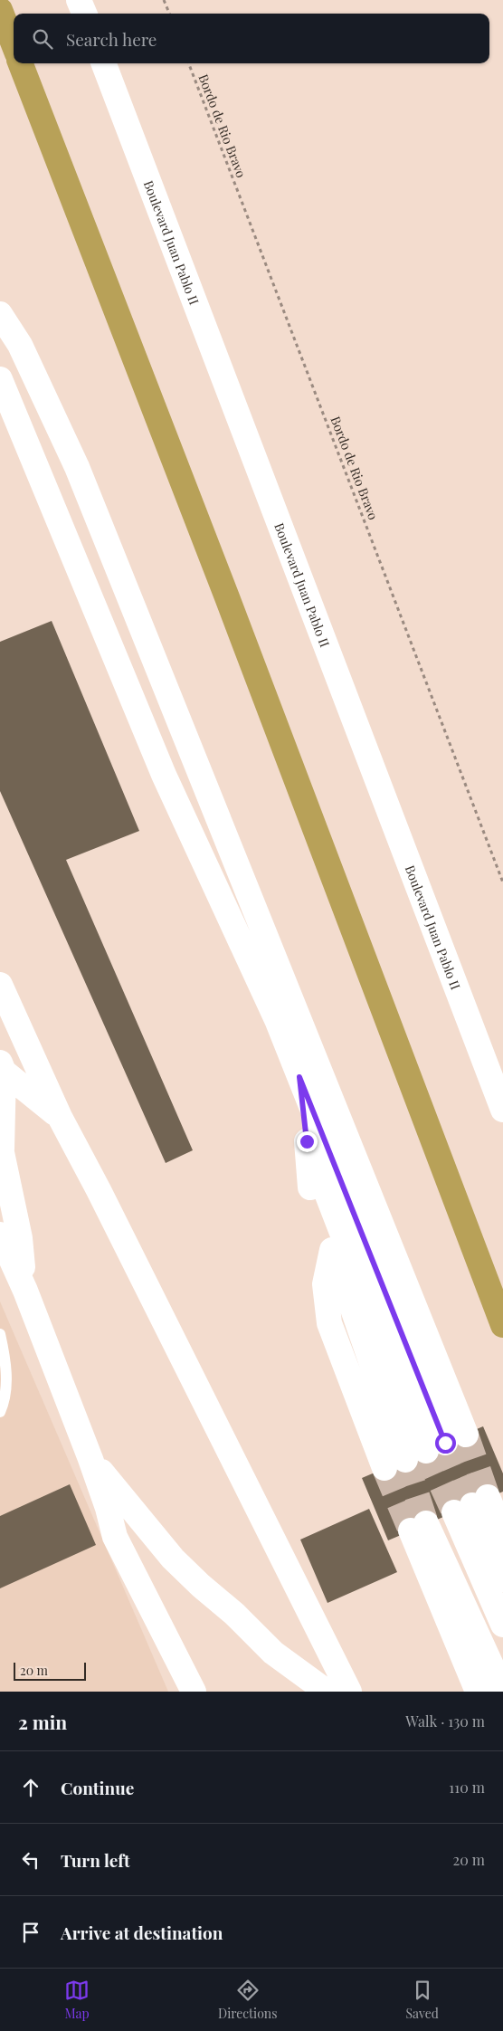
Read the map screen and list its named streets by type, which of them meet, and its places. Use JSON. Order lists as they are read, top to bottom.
{
  "streets": {
    "main road": ["Boulevard Juan Pablo II"],
    "path": ["Bordo de Rio Bravo"]
  },
  "scale_bar": "20 m",
  "page": {
    "search": "Search here",
    "scale": "20 m",
    "heading": ["2 min", "Walk · 130 m"],
    "list": [
      ["Continue", "110 m"],
      ["Turn left", "20 m"],
      "Arrive at destination"
    ],
    "nav": ["Map", "Directions", "Saved"]
  }
}
